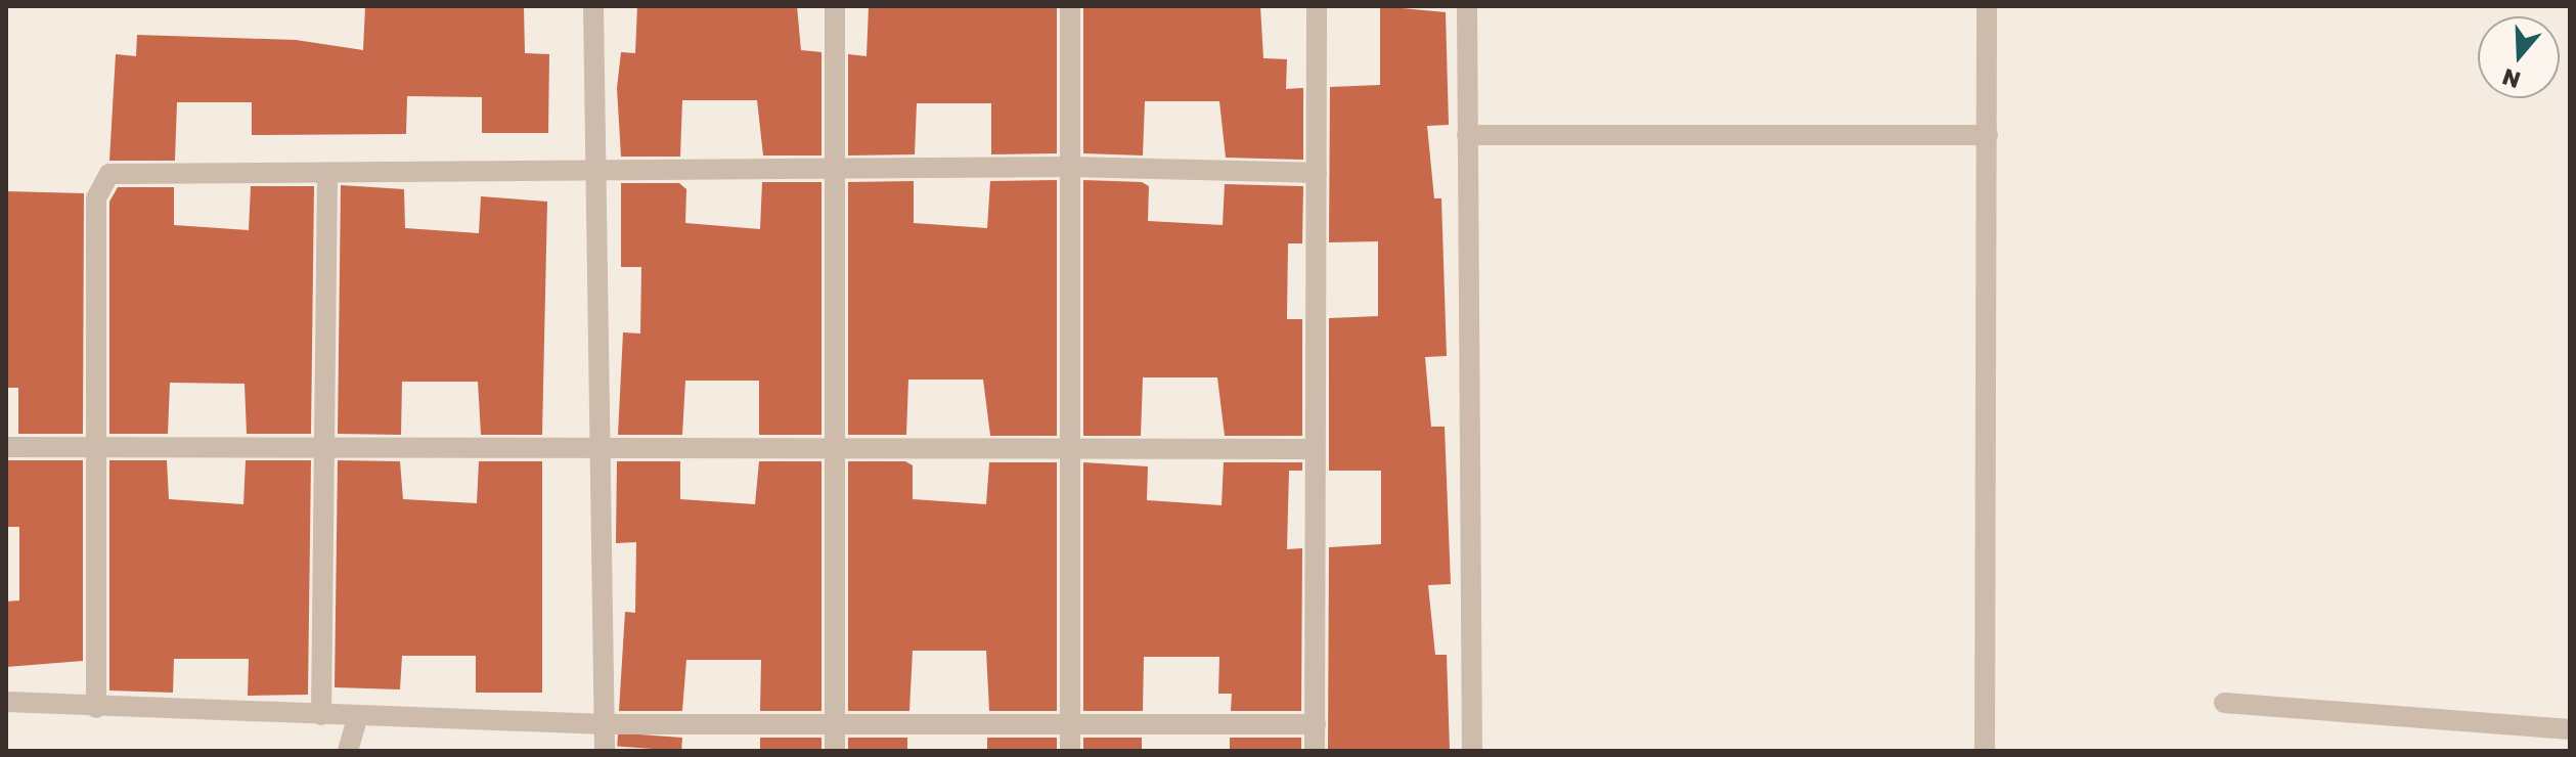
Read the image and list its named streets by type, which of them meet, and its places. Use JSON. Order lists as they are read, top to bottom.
{
  "north": "bottom"
}
